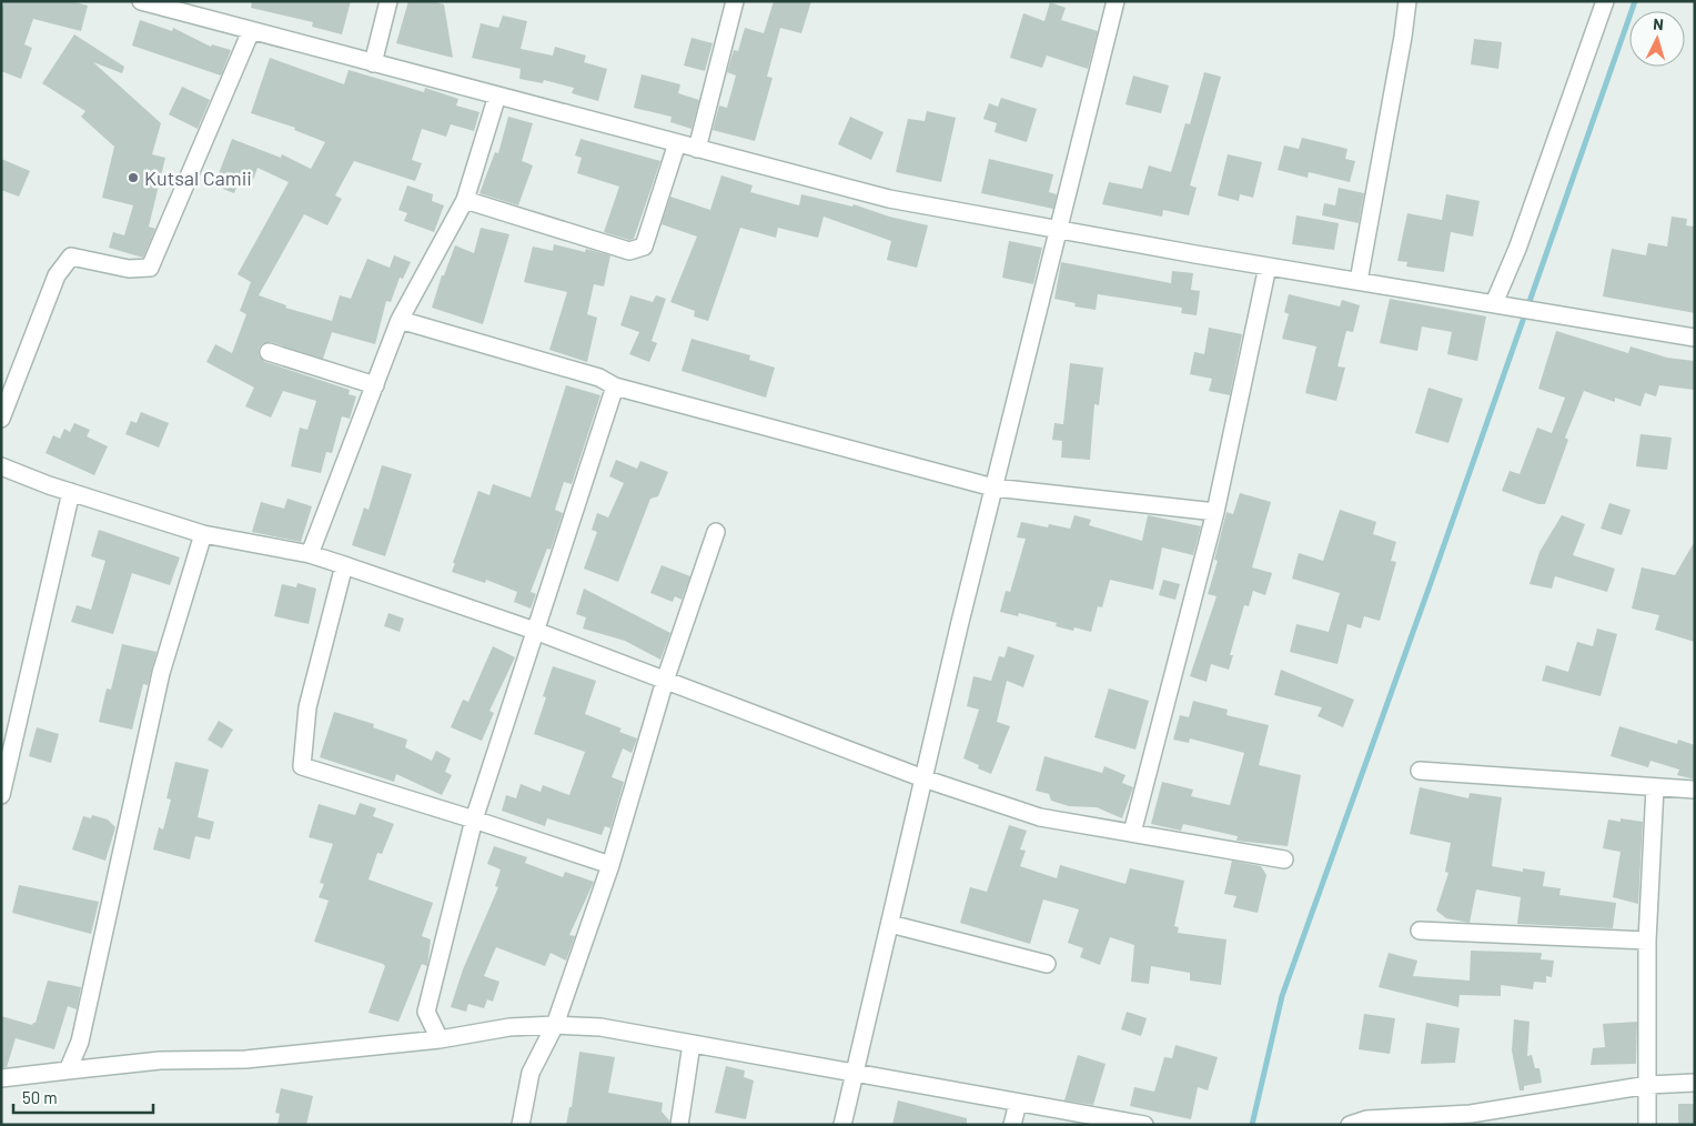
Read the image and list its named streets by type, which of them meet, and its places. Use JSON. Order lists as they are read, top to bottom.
{
  "places": ["Kutsal Camii"],
  "scale_bar": "50 m",
  "north": "top"
}
